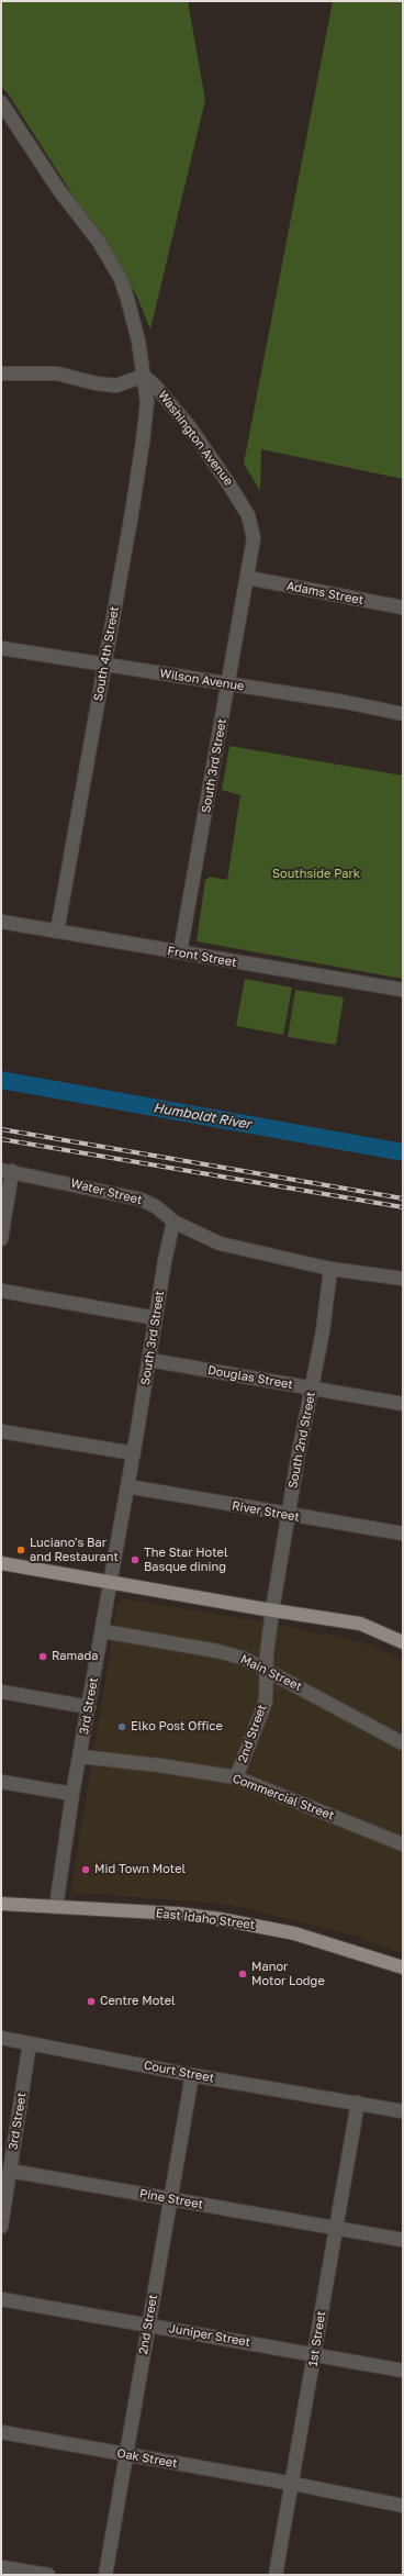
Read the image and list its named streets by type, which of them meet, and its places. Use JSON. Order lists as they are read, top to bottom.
{
  "streets": {
    "main road": ["East Idaho Street"],
    "street": [
      "Washington Avenue",
      "Adams Street",
      "South 4th Street",
      "Wilson Avenue",
      "South 3rd Street",
      "Front Street",
      "Water Street",
      "Douglas Street",
      "South 2nd Street",
      "River Street",
      "Main Street",
      "3rd Street",
      "2nd Street",
      "Commercial Street",
      "Court Street",
      "Pine Street",
      "Juniper Street",
      "1st Street",
      "Oak Street"
    ]
  },
  "crossings": [
    ["Washington Avenue", "Adams Street"],
    ["Washington Avenue", "South 4th Street"],
    ["Washington Avenue", "South 3rd Street"],
    ["Adams Street", "South 3rd Street"],
    ["South 4th Street", "Wilson Avenue"],
    ["South 4th Street", "Front Street"],
    ["Wilson Avenue", "South 3rd Street"],
    ["South 3rd Street", "Front Street"],
    ["South 3rd Street", "Water Street"],
    ["South 3rd Street", "Douglas Street"],
    ["South 3rd Street", "3rd Street"],
    ["Water Street", "South 2nd Street"],
    ["Douglas Street", "South 2nd Street"],
    ["South 2nd Street", "River Street"],
    ["South 2nd Street", "2nd Street"],
    ["River Street", "3rd Street"],
    ["Main Street", "3rd Street"],
    ["Main Street", "2nd Street"],
    ["3rd Street", "Commercial Street"],
    ["3rd Street", "East Idaho Street"],
    ["3rd Street", "Court Street"],
    ["3rd Street", "Pine Street"],
    ["2nd Street", "Commercial Street"],
    ["2nd Street", "Court Street"],
    ["2nd Street", "Pine Street"],
    ["2nd Street", "Juniper Street"],
    ["2nd Street", "Oak Street"],
    ["Court Street", "1st Street"],
    ["Pine Street", "1st Street"],
    ["Juniper Street", "1st Street"],
    ["1st Street", "Oak Street"]
  ],
  "water": ["Humboldt River"],
  "parks": ["Southside Park"],
  "places": [
    "Luciano's Bar and Restaurant",
    "The Star Hotel Basque dining",
    "Ramada",
    "Elko Post Office",
    "Mid Town Motel",
    "Manor Motor Lodge",
    "Centre Motel"
  ]
}
